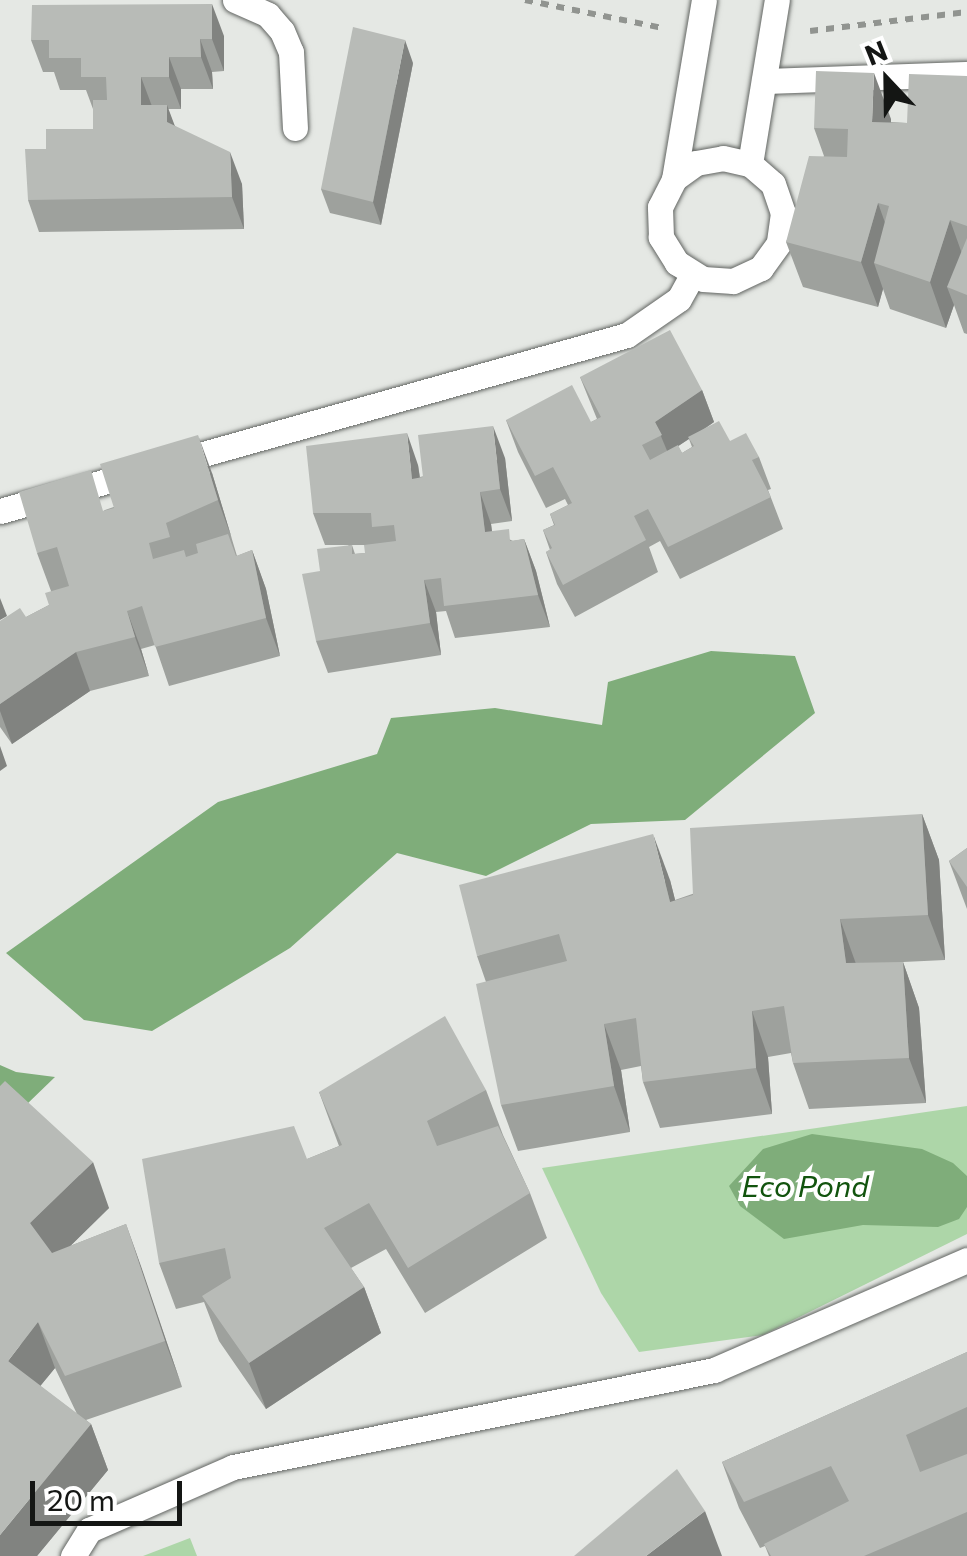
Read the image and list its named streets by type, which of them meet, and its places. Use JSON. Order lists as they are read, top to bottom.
{
  "water": ["Eco Pond"],
  "scale_bar": "20 m",
  "north": "top"
}
